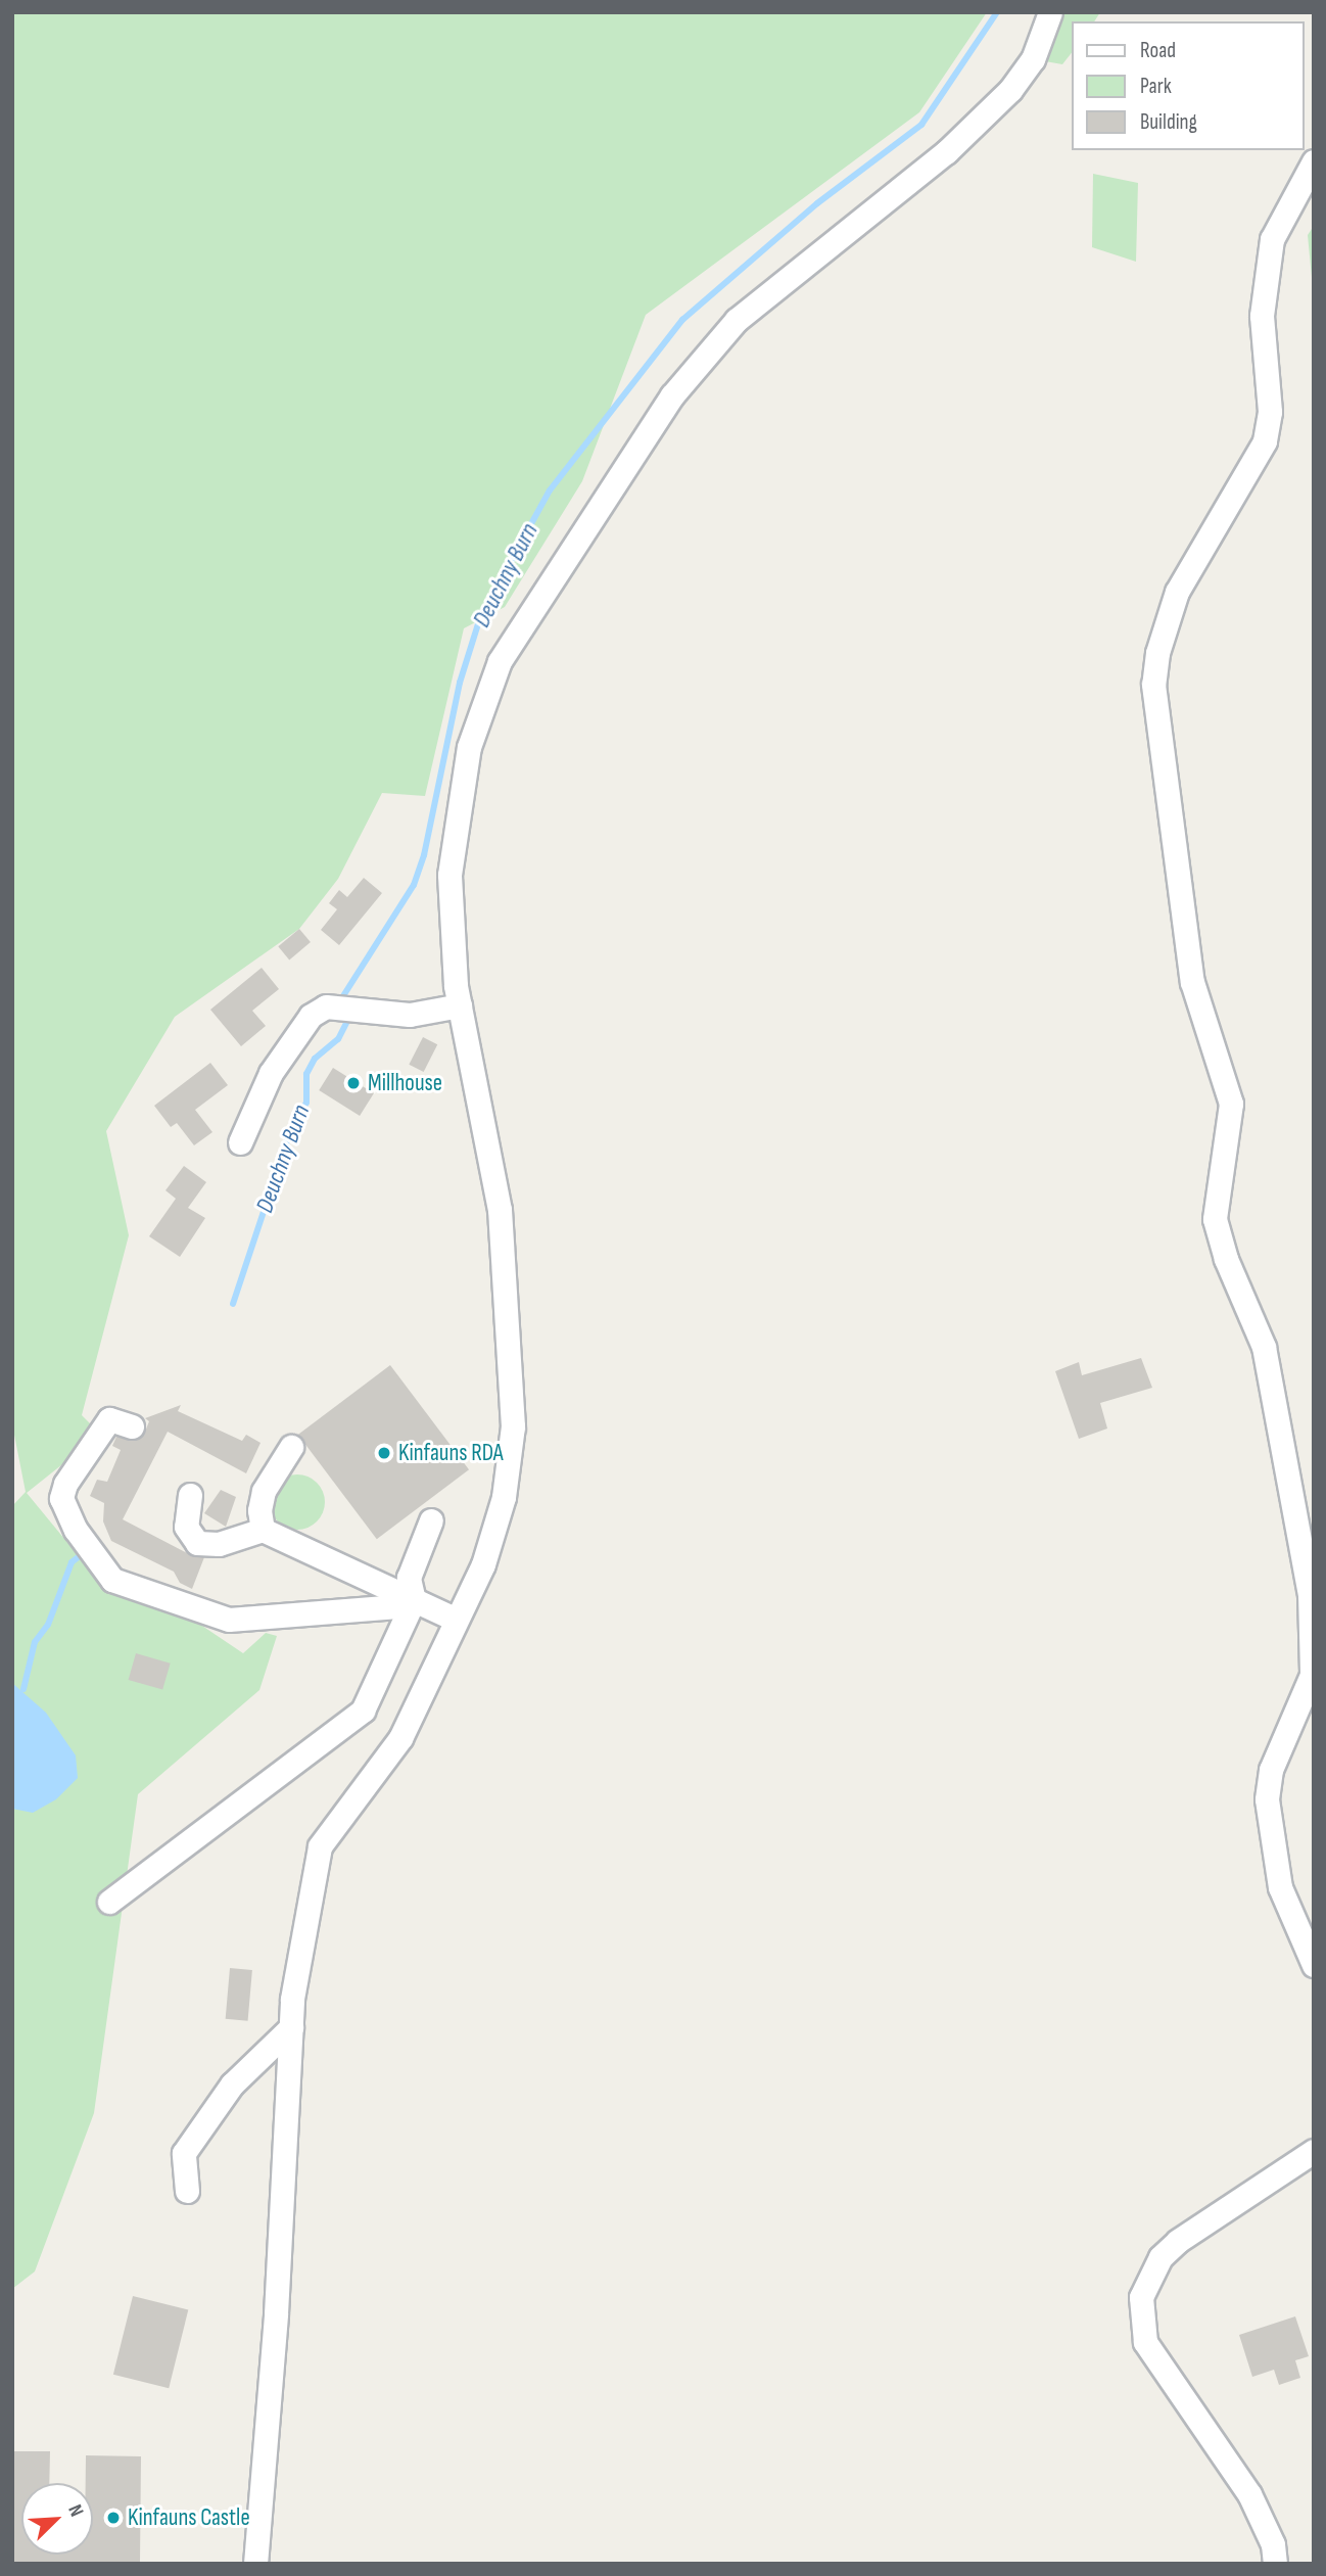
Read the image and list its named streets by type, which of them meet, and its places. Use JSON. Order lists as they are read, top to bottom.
{
  "water": ["Deuchny Burn"],
  "places": ["Millhouse", "Kinfauns RDA", "Kinfauns Castle"],
  "legend": ["Road", "Park", "Building"],
  "north": "top right"
}
